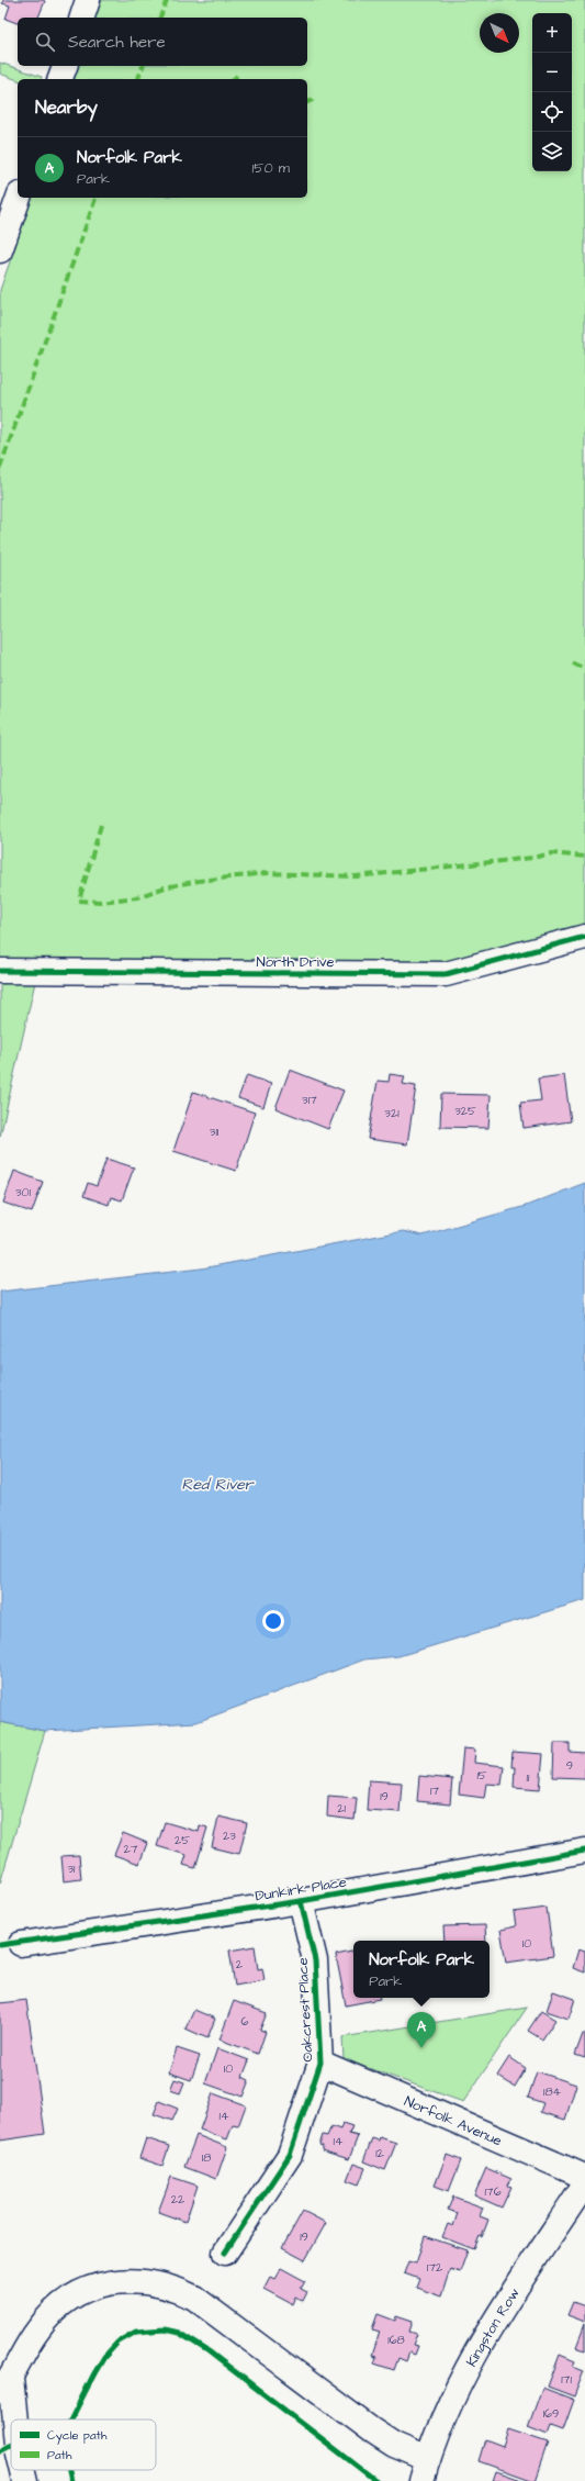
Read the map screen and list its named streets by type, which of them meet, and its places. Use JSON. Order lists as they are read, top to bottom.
{
  "streets": {
    "street": [
      "North Drive",
      "Dunkirk Place",
      "Oakcrest Place",
      "Norfolk Avenue",
      "Kingston Row"
    ]
  },
  "crossings": [
    ["Dunkirk Place", "Oakcrest Place"],
    ["Oakcrest Place", "Norfolk Avenue"]
  ],
  "water": ["Red River"],
  "house_numbers": [
    "317",
    "325",
    "321",
    "311",
    "301",
    "9",
    "15",
    "11",
    "17",
    "19",
    "21",
    "23",
    "25",
    "27",
    "31",
    "10",
    "2",
    "6",
    "10",
    "184",
    "14",
    "14",
    "12",
    "18",
    "176",
    "22",
    "19",
    "172",
    "168",
    "171",
    "169"
  ],
  "legend": ["Cycle path", "Path"],
  "north": "bottom right",
  "page": {
    "map_buttons": ["+", "−"],
    "search": "Search here",
    "heading": "Nearby",
    "list": [
      {
        "mark": "A",
        "name": "Norfolk Park",
        "note": "Park",
        "value": "150 m"
      }
    ],
    "popup": ["Norfolk Park", "Park"],
    "pins": "A"
  }
}
